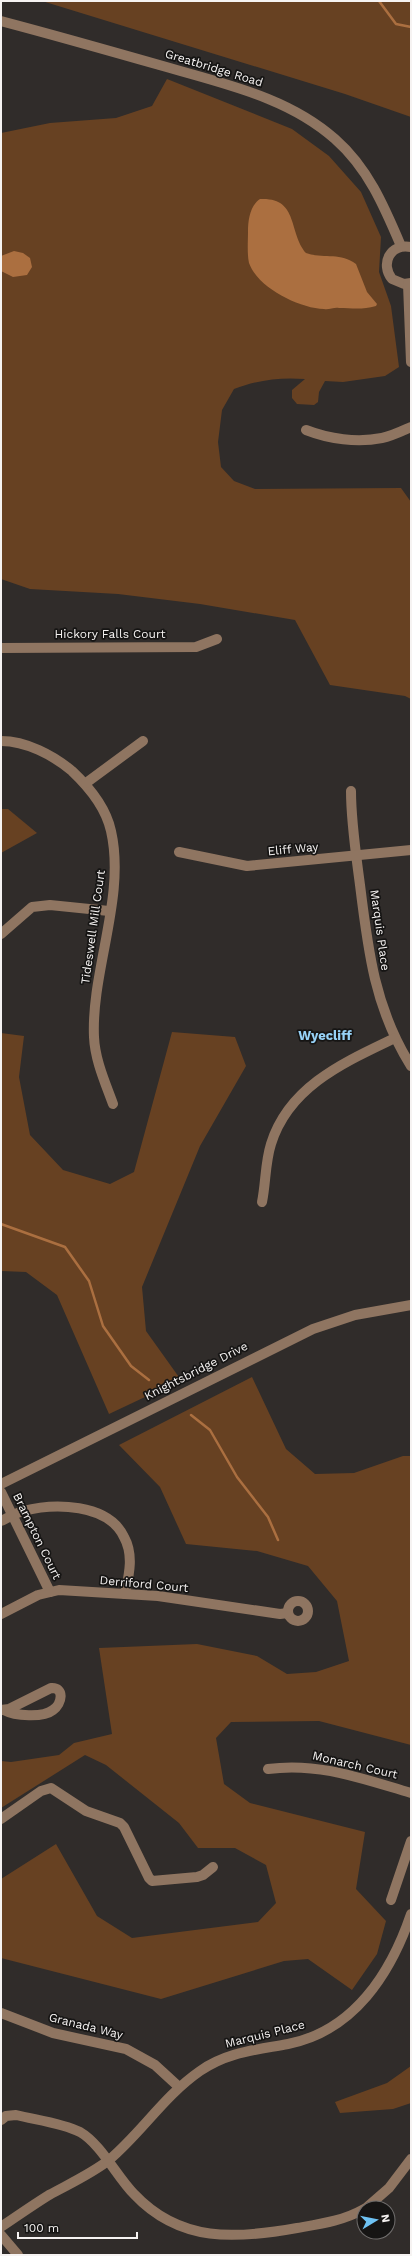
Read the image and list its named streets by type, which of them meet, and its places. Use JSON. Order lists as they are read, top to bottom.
{
  "streets": {
    "street": [
      "Greatbridge Road",
      "Hickory Falls Court",
      "Eliff Way",
      "Tideswell Mill Court",
      "Marquis Place",
      "Knightsbridge Drive",
      "Brampton Court",
      "Derriford Court",
      "Monarch Court",
      "Granada Way"
    ]
  },
  "crossings": [
    ["Eliff Way", "Marquis Place"],
    ["Marquis Place", "Granada Way"],
    ["Brampton Court", "Derriford Court"]
  ],
  "districts": ["Wyecliff"],
  "scale_bar": "100 m",
  "north": "right"
}
